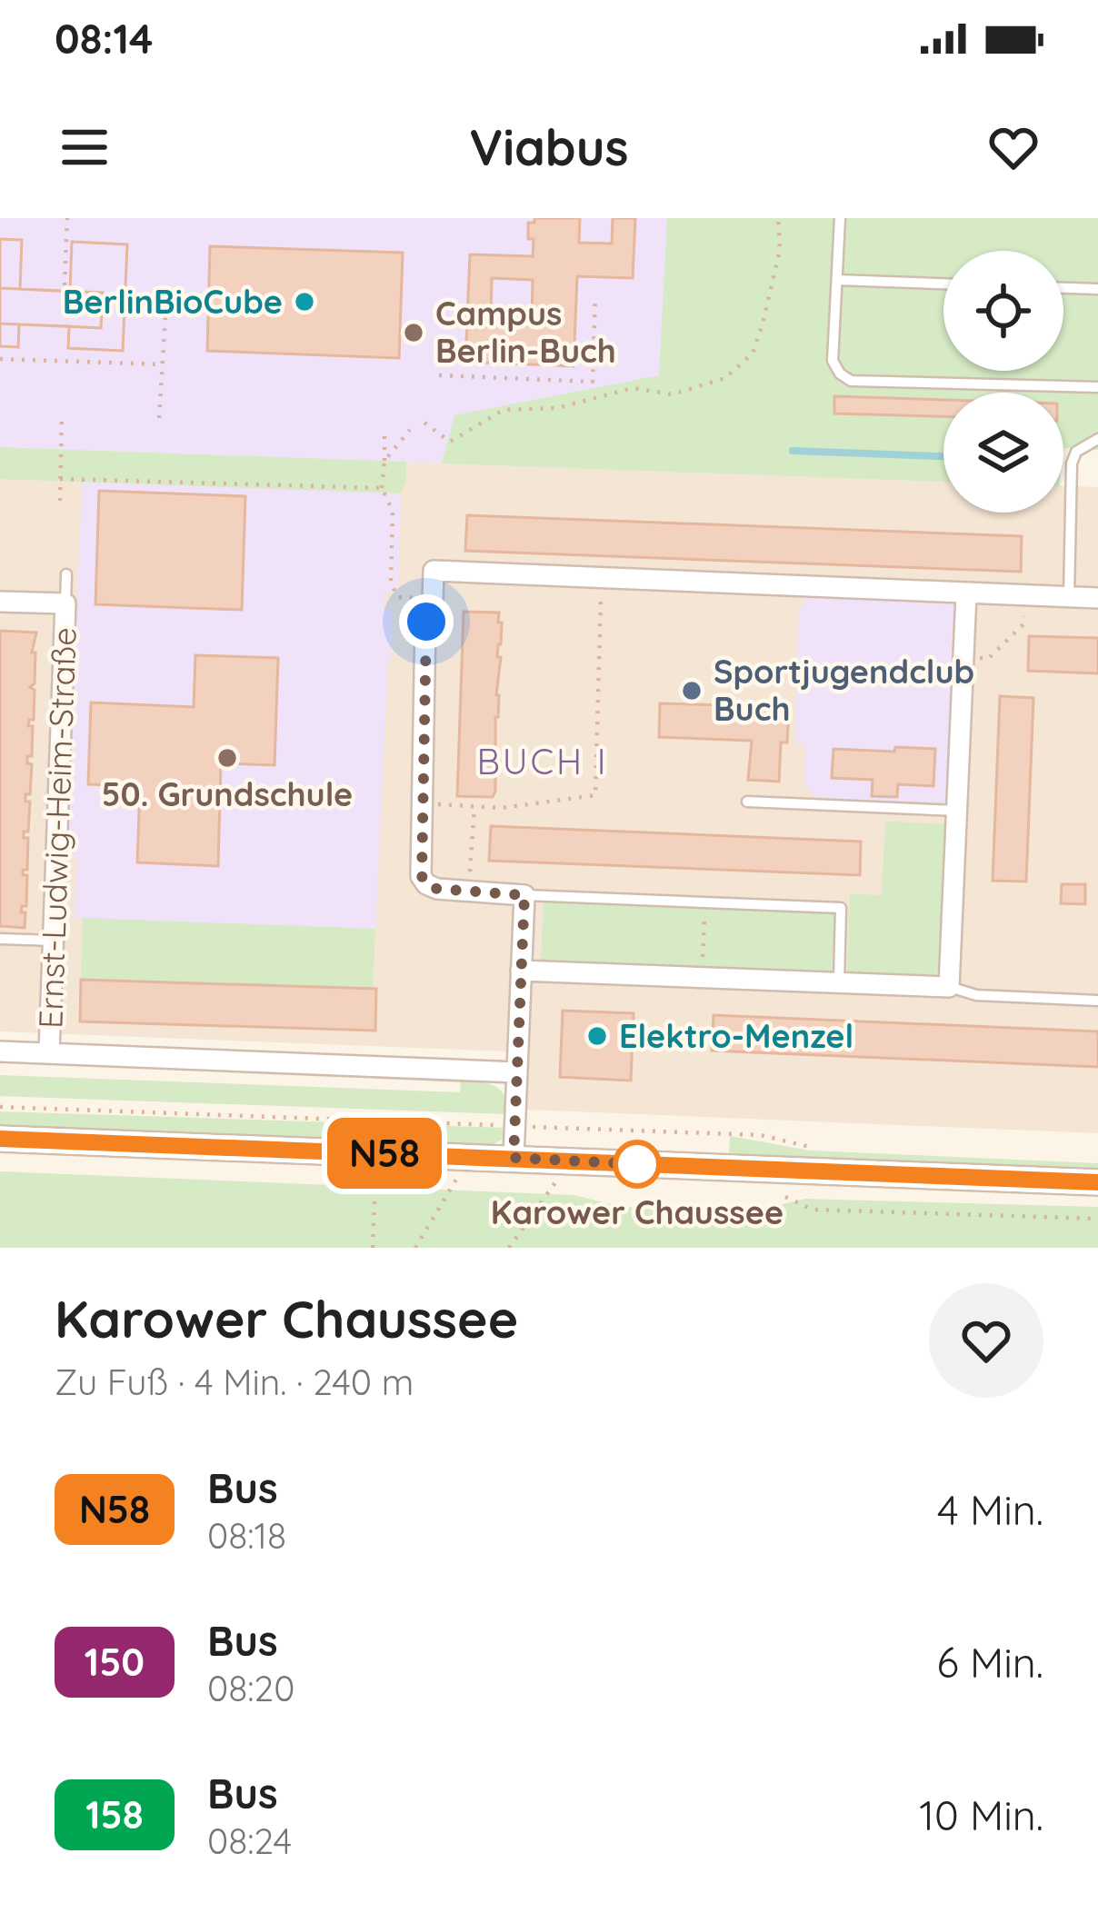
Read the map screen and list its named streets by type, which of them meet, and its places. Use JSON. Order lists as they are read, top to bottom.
{
  "streets": {
    "street": ["Ernst-Ludwig-Heim-Straße"]
  },
  "districts": ["BUCH I"],
  "places": [
    "BerlinBioCube",
    "Campus Berlin-Buch",
    "Sportjugendclub Buch",
    "50. Grundschule",
    "Elektro-Menzel",
    "Karower Chaussee"
  ],
  "lines": ["bus line N58"],
  "page": {
    "status": "08:14",
    "header": "Viabus",
    "on_map": "N58",
    "heading": ["Karower Chaussee", "Zu Fuß · 4 Min. · 240 m"],
    "list": [
      {
        "mark": "N58",
        "name": "Bus",
        "note": "08:18",
        "value": "4 Min."
      },
      {
        "mark": "150",
        "name": "Bus",
        "note": "08:20",
        "value": "6 Min."
      },
      {
        "mark": "158",
        "name": "Bus",
        "note": "08:24",
        "value": "10 Min."
      }
    ]
  }
}
